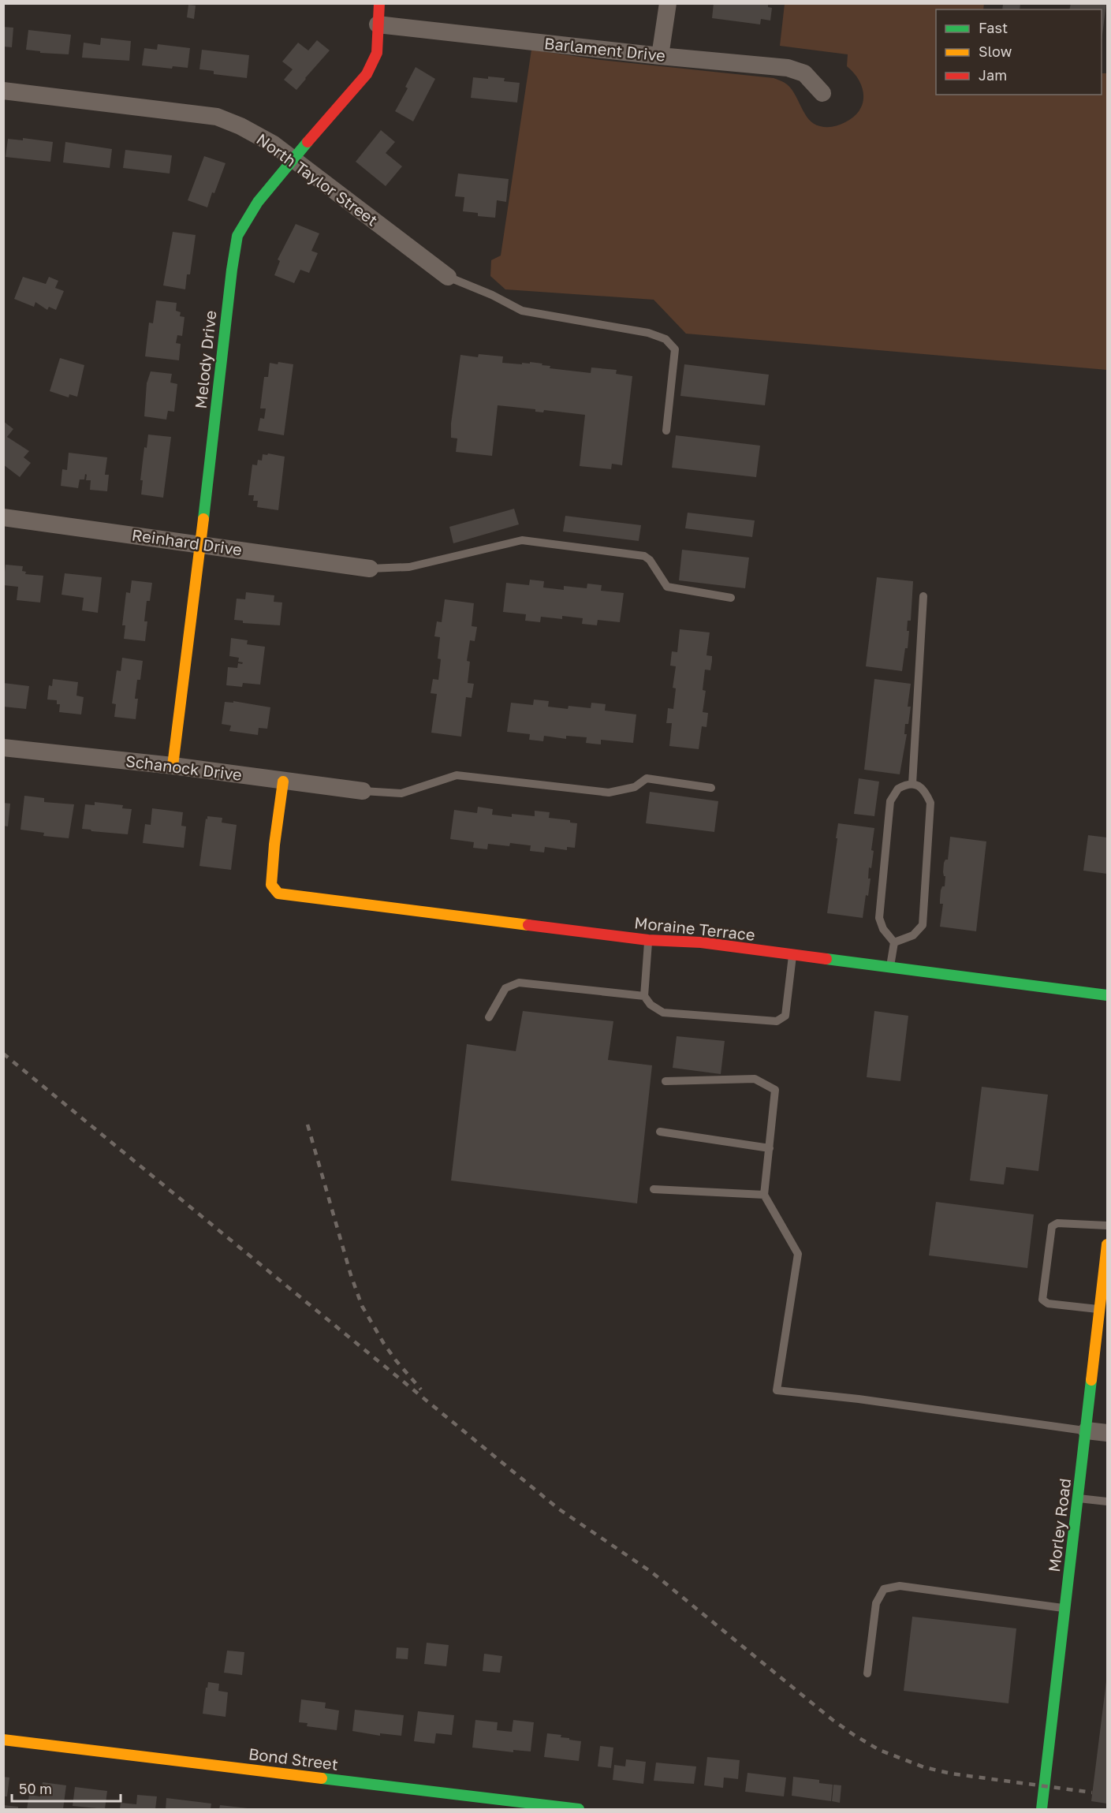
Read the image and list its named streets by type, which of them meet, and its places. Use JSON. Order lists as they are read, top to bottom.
{
  "streets": {
    "street": [
      "Barlament Drive",
      "North Taylor Street",
      "Melody Drive",
      "Reinhard Drive",
      "Schanock Drive",
      "Moraine Terrace",
      "Morley Road",
      "Bond Street"
    ]
  },
  "crossings": [
    ["Barlament Drive", "Melody Drive"],
    ["North Taylor Street", "Melody Drive"],
    ["Melody Drive", "Reinhard Drive"],
    ["Melody Drive", "Schanock Drive"],
    ["Schanock Drive", "Moraine Terrace"]
  ],
  "legend": ["Fast", "Slow", "Jam"],
  "scale_bar": "50 m"
}
